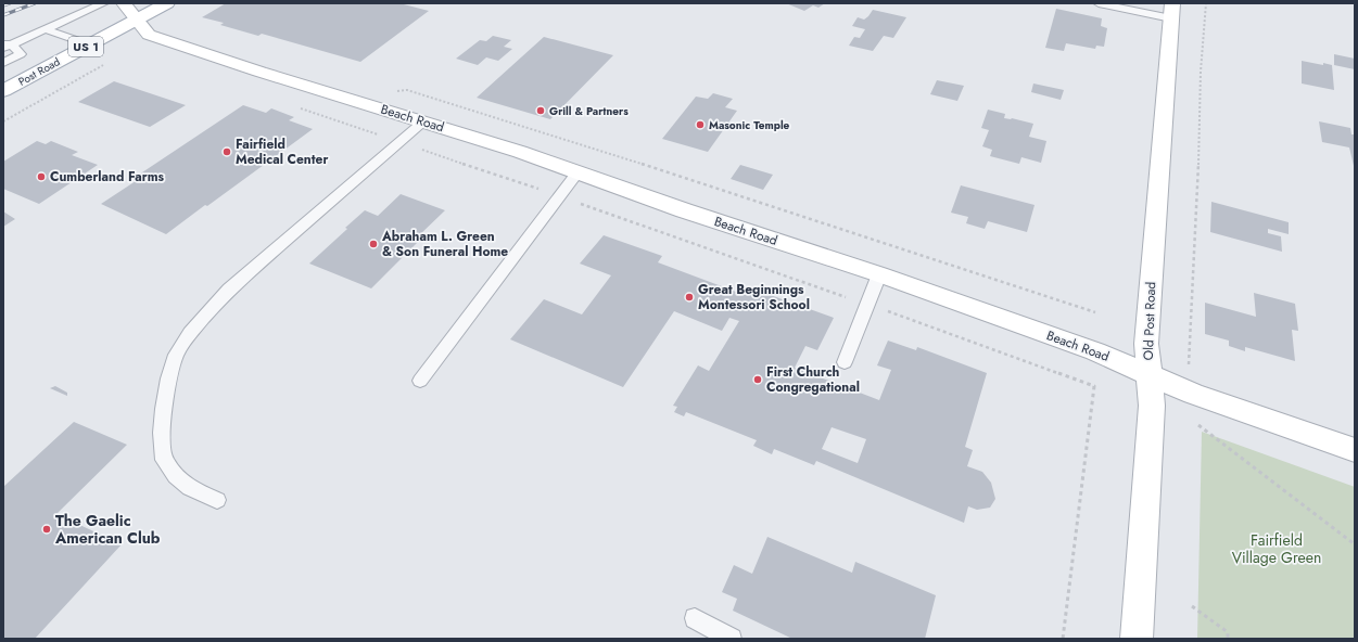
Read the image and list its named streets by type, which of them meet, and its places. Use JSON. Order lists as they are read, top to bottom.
{
  "streets": {
    "street": [
      "US 1",
      "Post Road",
      "Beach Road",
      "Old Post Road"
    ]
  },
  "crossings": [
    ["Post Road", "Beach Road"],
    ["Beach Road", "Old Post Road"]
  ],
  "parks": ["Fairfield Village Green"],
  "places": [
    "Grill & Partners",
    "Masonic Temple",
    "Fairfield Medical Center",
    "Cumberland Farms",
    "Abraham L. Green & Son Funeral Home",
    "Great Beginnings Montessori School",
    "First Church Congregational",
    "The Gaelic American Club"
  ]
}
